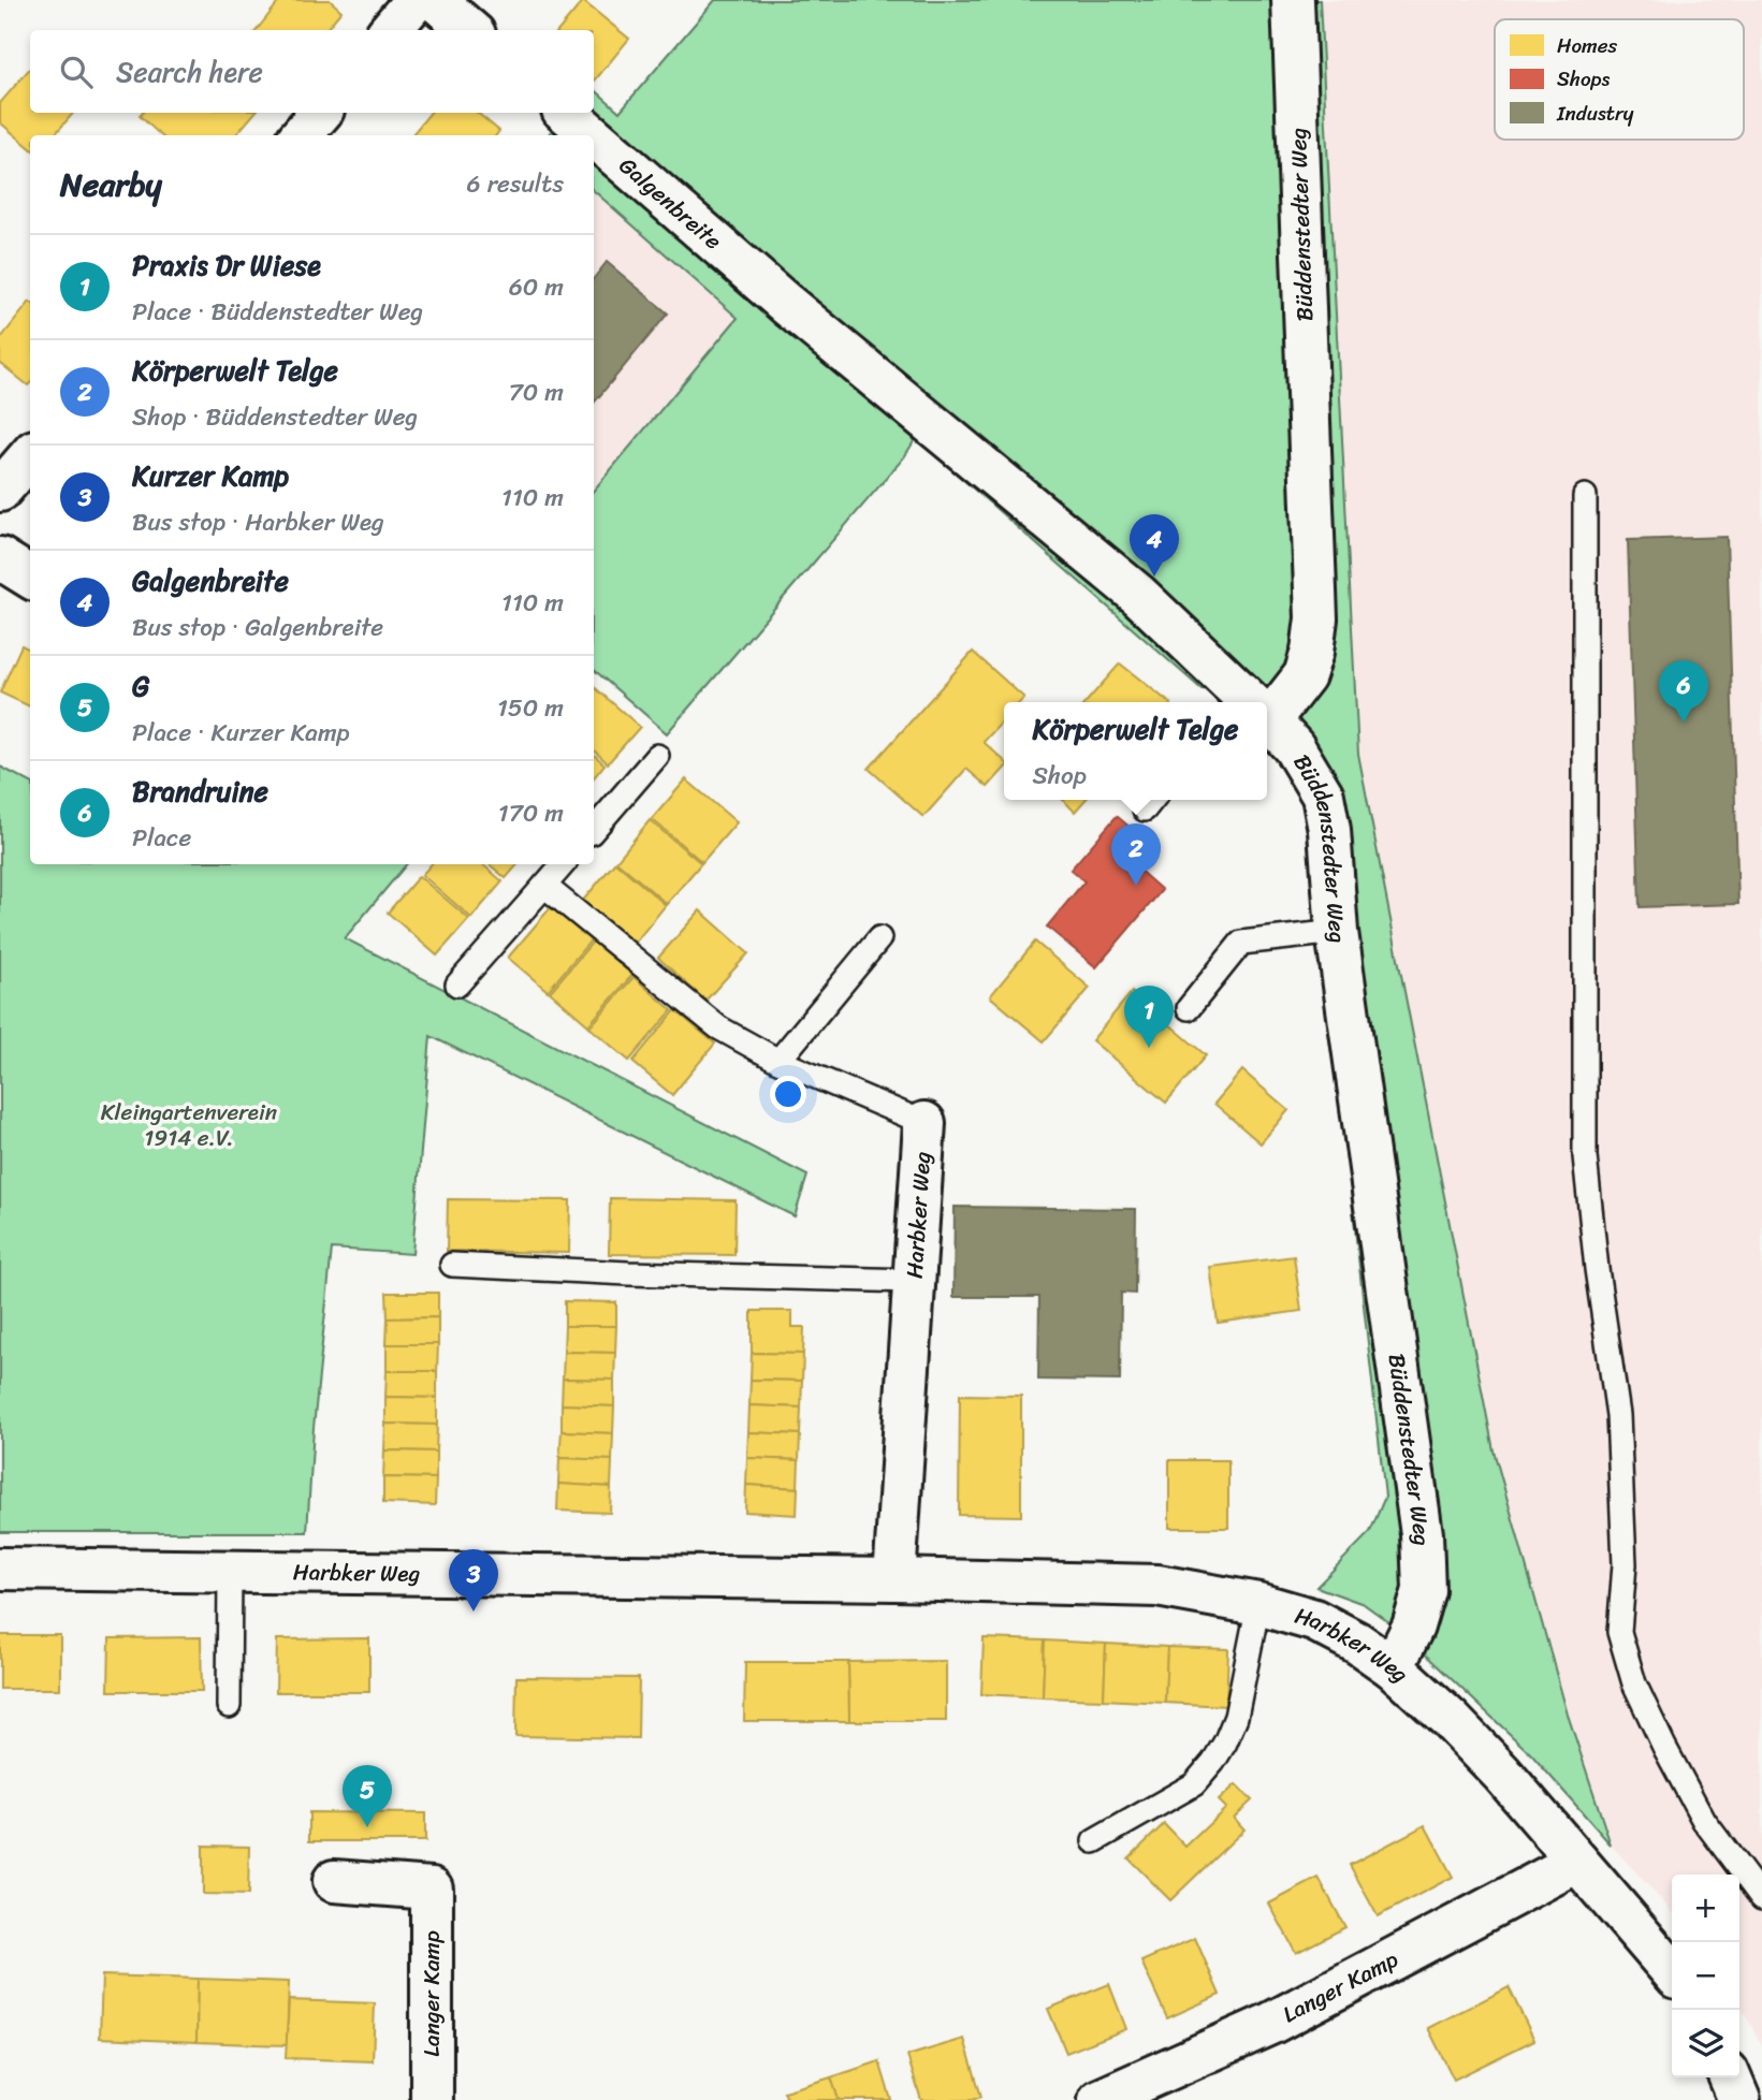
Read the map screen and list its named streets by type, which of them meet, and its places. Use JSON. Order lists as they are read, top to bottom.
{
  "streets": {
    "street": [
      "Galgenbreite",
      "Büddenstedter Weg",
      "Harbker Weg",
      "Langer Kamp"
    ]
  },
  "crossings": [
    ["Büddenstedter Weg", "Harbker Weg"],
    ["Harbker Weg", "Langer Kamp"]
  ],
  "parks": ["Kleingartenverein 1914 e.V."],
  "legend": ["Homes", "Shops", "Industry"],
  "page": {
    "search": "Search here",
    "heading": ["Nearby", "6 results"],
    "list": [
      {
        "mark": "1",
        "name": "Praxis Dr Wiese",
        "note": "Place · Büddenstedter Weg",
        "value": "60 m"
      },
      {
        "mark": "2",
        "name": "Körperwelt Telge",
        "note": "Shop · Büddenstedter Weg",
        "value": "70 m"
      },
      {
        "mark": "3",
        "name": "Kurzer Kamp",
        "note": "Bus stop · Harbker Weg",
        "value": "110 m"
      },
      {
        "mark": "4",
        "name": "Galgenbreite",
        "note": "Bus stop · Galgenbreite",
        "value": "110 m"
      },
      {
        "mark": "5",
        "name": "G",
        "note": "Place · Kurzer Kamp",
        "value": "150 m"
      },
      {
        "mark": "6",
        "name": "Brandruine",
        "note": "Place",
        "value": "170 m"
      }
    ],
    "pins": [
      "4",
      "6",
      "2",
      "1",
      "3",
      "5"
    ],
    "popup": ["Körperwelt Telge", "Shop"],
    "map_buttons": ["+", "−"]
  }
}
